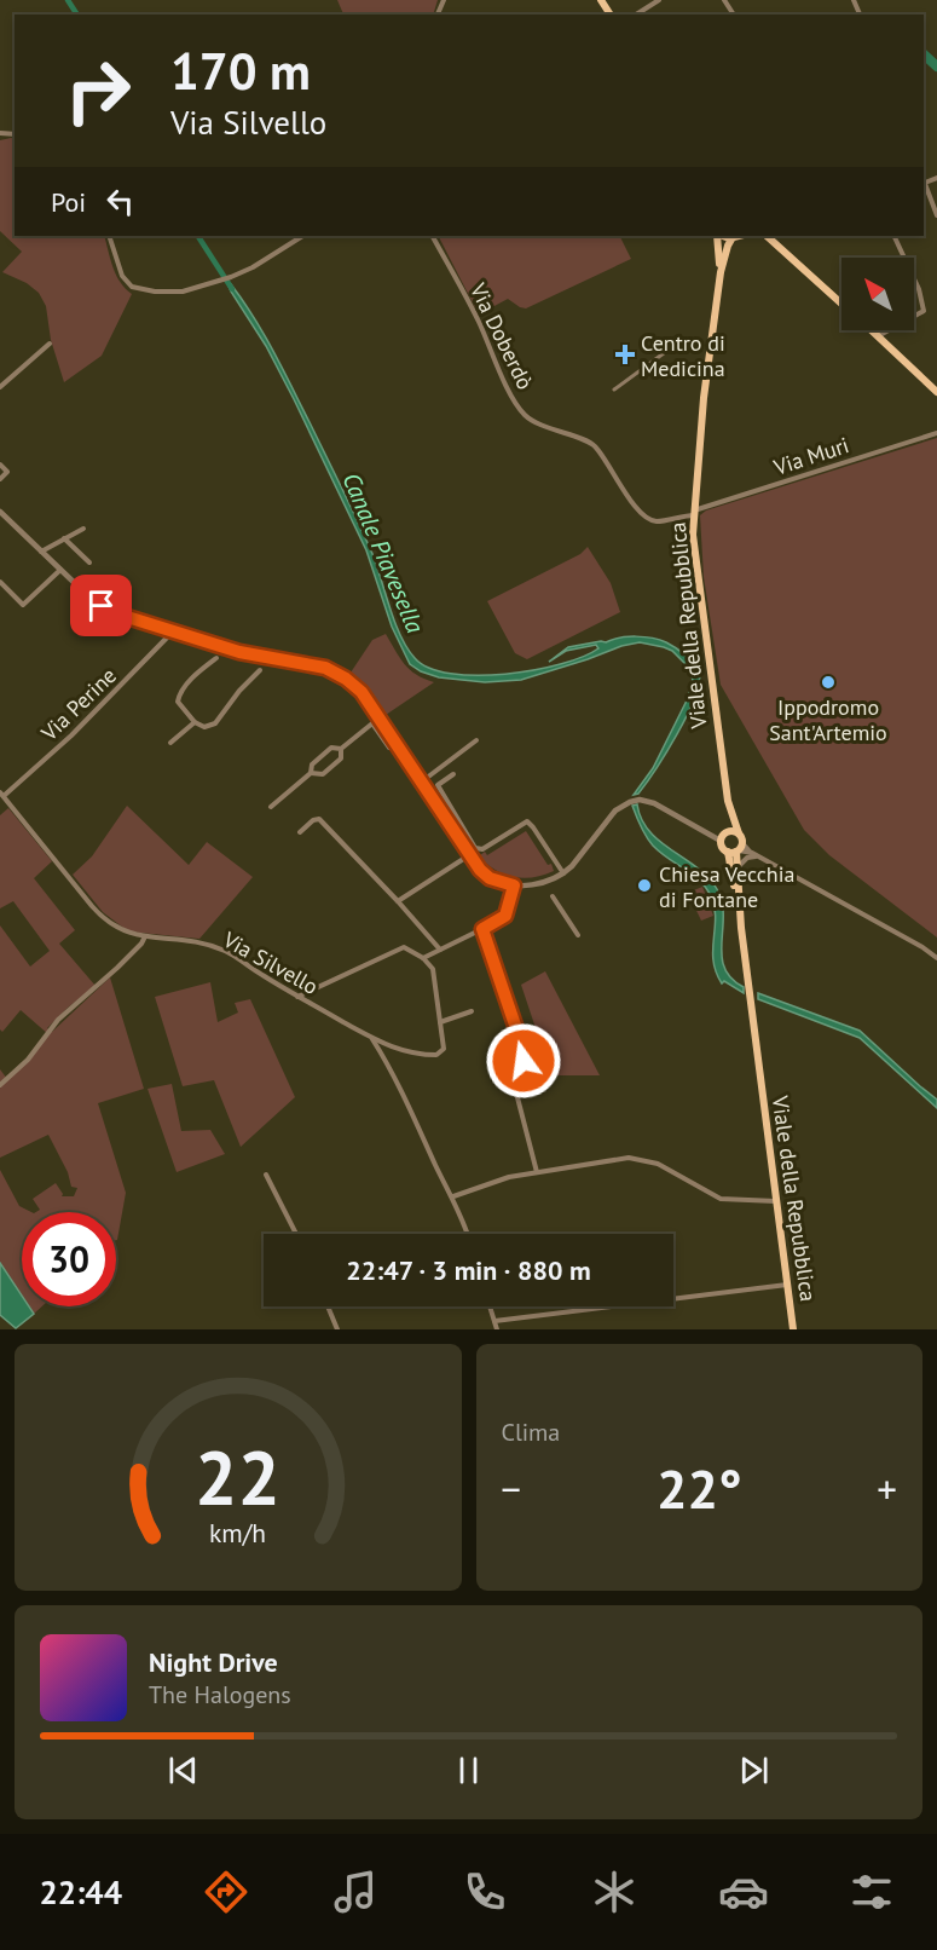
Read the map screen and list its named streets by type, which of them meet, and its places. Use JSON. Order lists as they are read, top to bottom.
{
  "streets": {
    "main road": ["Viale della Repubblica"],
    "street": [
      "Via Doberdò",
      "Via Muri",
      "Via Perine",
      "Via Silvello"
    ]
  },
  "crossings": [
    ["Via Doberdò", "Via Muri"],
    ["Via Doberdò", "Viale della Repubblica"],
    ["Via Muri", "Viale della Repubblica"],
    ["Via Perine", "Via Silvello"]
  ],
  "water": ["Canale Piavesella"],
  "places": {
    "health": ["Centro di Medicina"],
    "other": ["Ippodromo Sant'Artemio", "Chiesa Vecchia di Fontane"]
  },
  "north": "top left",
  "page": {
    "turn": ["170 m", "Via Silvello"],
    "then": "Poi",
    "limit": "30",
    "trip": "22:47 · 3 min · 880 m",
    "tile": "Clima",
    "heat": ["−", "22°", "+"],
    "song": ["Night Drive", "The Halogens"],
    "tabs": "22:44",
    "gauge": ["22", "km/h"]
  }
}
